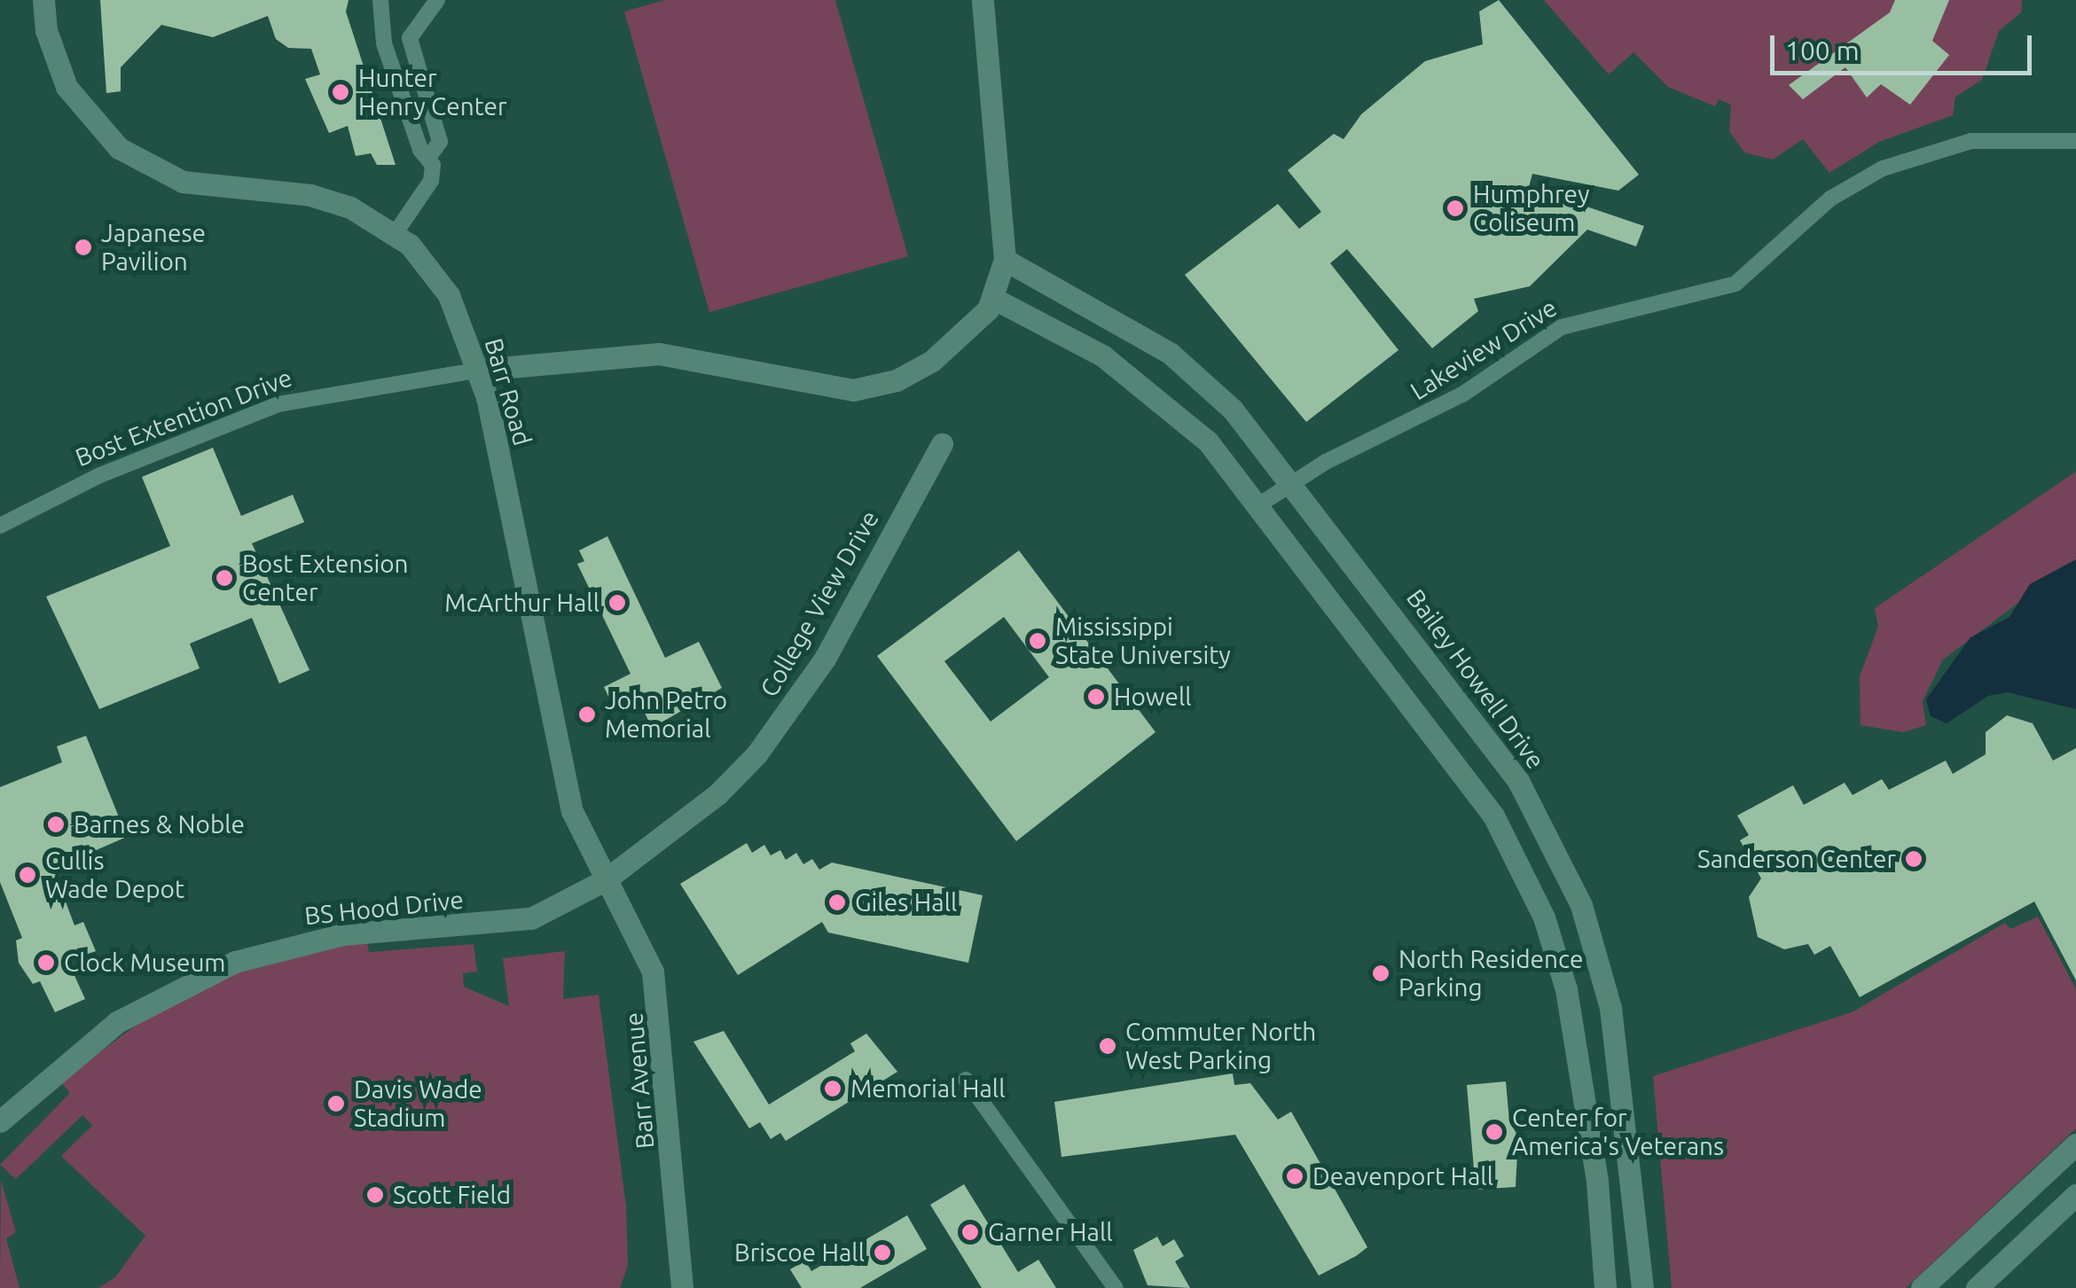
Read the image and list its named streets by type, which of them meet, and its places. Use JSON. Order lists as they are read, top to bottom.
{
  "streets": {
    "street": [
      "Lakeview Drive",
      "Barr Road",
      "Bost Extention Drive",
      "College View Drive",
      "Bailey Howell Drive",
      "BS Hood Drive",
      "Barr Avenue"
    ]
  },
  "crossings": [
    ["Lakeview Drive", "Bailey Howell Drive"],
    ["Barr Road", "Bost Extention Drive"],
    ["Barr Road", "College View Drive"],
    ["Barr Road", "BS Hood Drive"],
    ["Barr Road", "Barr Avenue"],
    ["College View Drive", "BS Hood Drive"],
    ["College View Drive", "Barr Avenue"],
    ["BS Hood Drive", "Barr Avenue"]
  ],
  "places": [
    "Hunter Henry Center",
    "Humphrey Coliseum",
    "Japanese Pavilion",
    "Bost Extension Center",
    "McArthur Hall",
    "Mississippi State University",
    "Howell",
    "John Petro Memorial",
    "Barnes & Noble",
    "Sanderson Center",
    "Cullis Wade Depot",
    "Giles Hall",
    "Clock Museum",
    "North Residence Parking",
    "Commuter North West Parking",
    "Memorial Hall",
    "Davis Wade Stadium",
    "Center for America's Veterans",
    "Deavenport Hall",
    "Scott Field",
    "Garner Hall",
    "Briscoe Hall"
  ],
  "scale_bar": "100 m"
}
